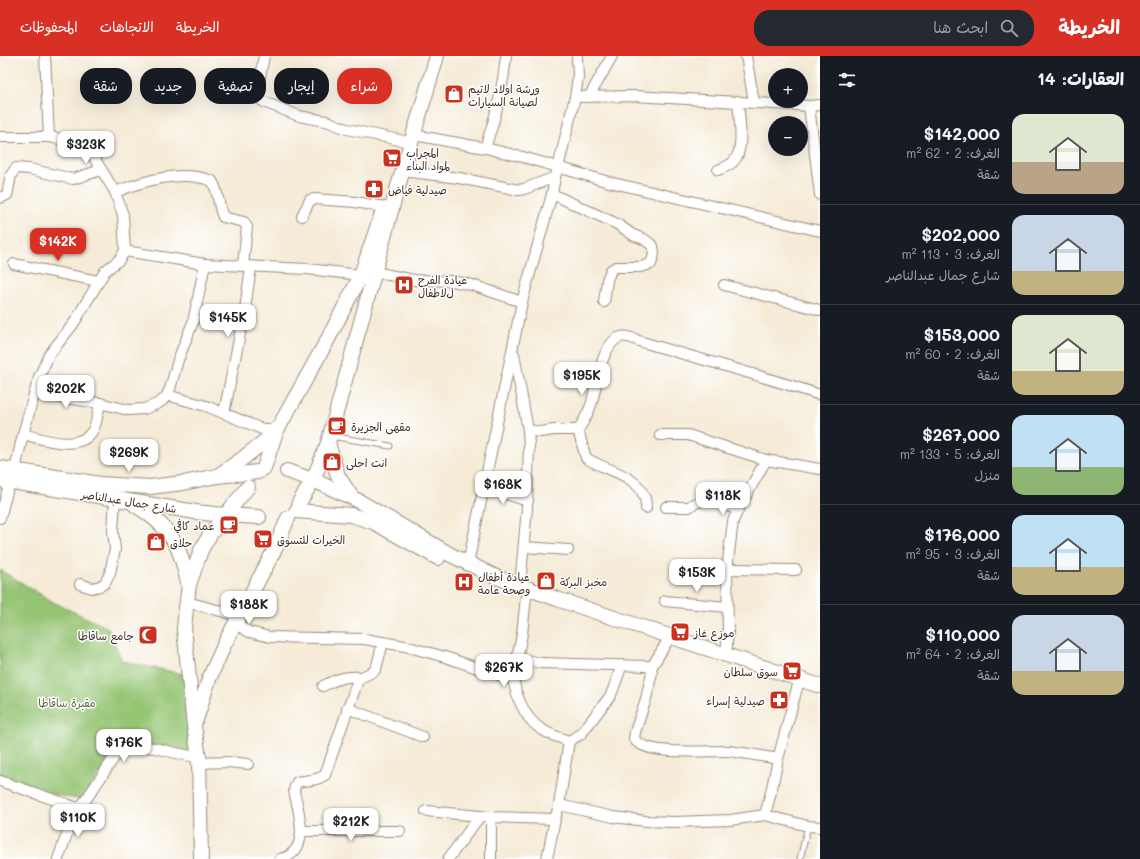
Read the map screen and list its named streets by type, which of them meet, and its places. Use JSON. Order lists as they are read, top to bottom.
{
  "streets": {
    "main road": ["شارع جمال عبدالناصر"]
  },
  "parks": ["مقبرة ساقاطا"],
  "places": {
    "shop": [
      "ورشة اوﻻد ﻻتيم لصيانة السيارات",
      "انت احلى",
      "حلاق",
      "مخبز البركة"
    ],
    "supermarket": [
      "المجراب لمواد البناء",
      "الخيرات للتسوق",
      "موزع غاز",
      "سوق سلطان"
    ],
    "pharmacy": ["صيدلية فياض", "صيدلية إسراء"],
    "hospital": ["عيادة الفرح لﻻطفال", "عيادة أطفال وصحة عامة"],
    "cafe": ["مقهى الجزيرة", "عماد كافي"],
    "mosque": ["جامع ساقاطا"]
  },
  "page": {
    "header": "الخريطة",
    "search": "ابحث هنا",
    "nav": ["الخريطة", "الاتجاهات", "المحفوظات"],
    "heading": "العقارات: 14",
    "map_buttons": ["+", "−"],
    "chip": [
      "شراء",
      "إيجار",
      "تصفية",
      "جديد",
      "شقة"
    ],
    "list": [
      {
        "name": "$142,000",
        "note": "الغرف: 2 · 62 m² · شقة"
      },
      {
        "name": "$202,000",
        "note": "الغرف: 3 · 113 m² · شارع جمال عبدالناصر"
      },
      {
        "name": "$153,000",
        "note": "الغرف: 2 · 60 m² · شقة"
      },
      {
        "name": "$267,000",
        "note": "الغرف: 5 · 133 m² · منزل"
      },
      {
        "name": "$176,000",
        "note": "الغرف: 3 · 95 m² · شقة"
      },
      {
        "name": "$110,000",
        "note": "الغرف: 2 · 64 m² · شقة"
      }
    ],
    "price": [
      "$323K",
      "$142K",
      "$145K",
      "$195K",
      "$202K",
      "$269K",
      "$168K",
      "$118K",
      "$153K",
      "$188K",
      "$267K",
      "$176K",
      "$110K",
      "$212K"
    ]
  }
}
